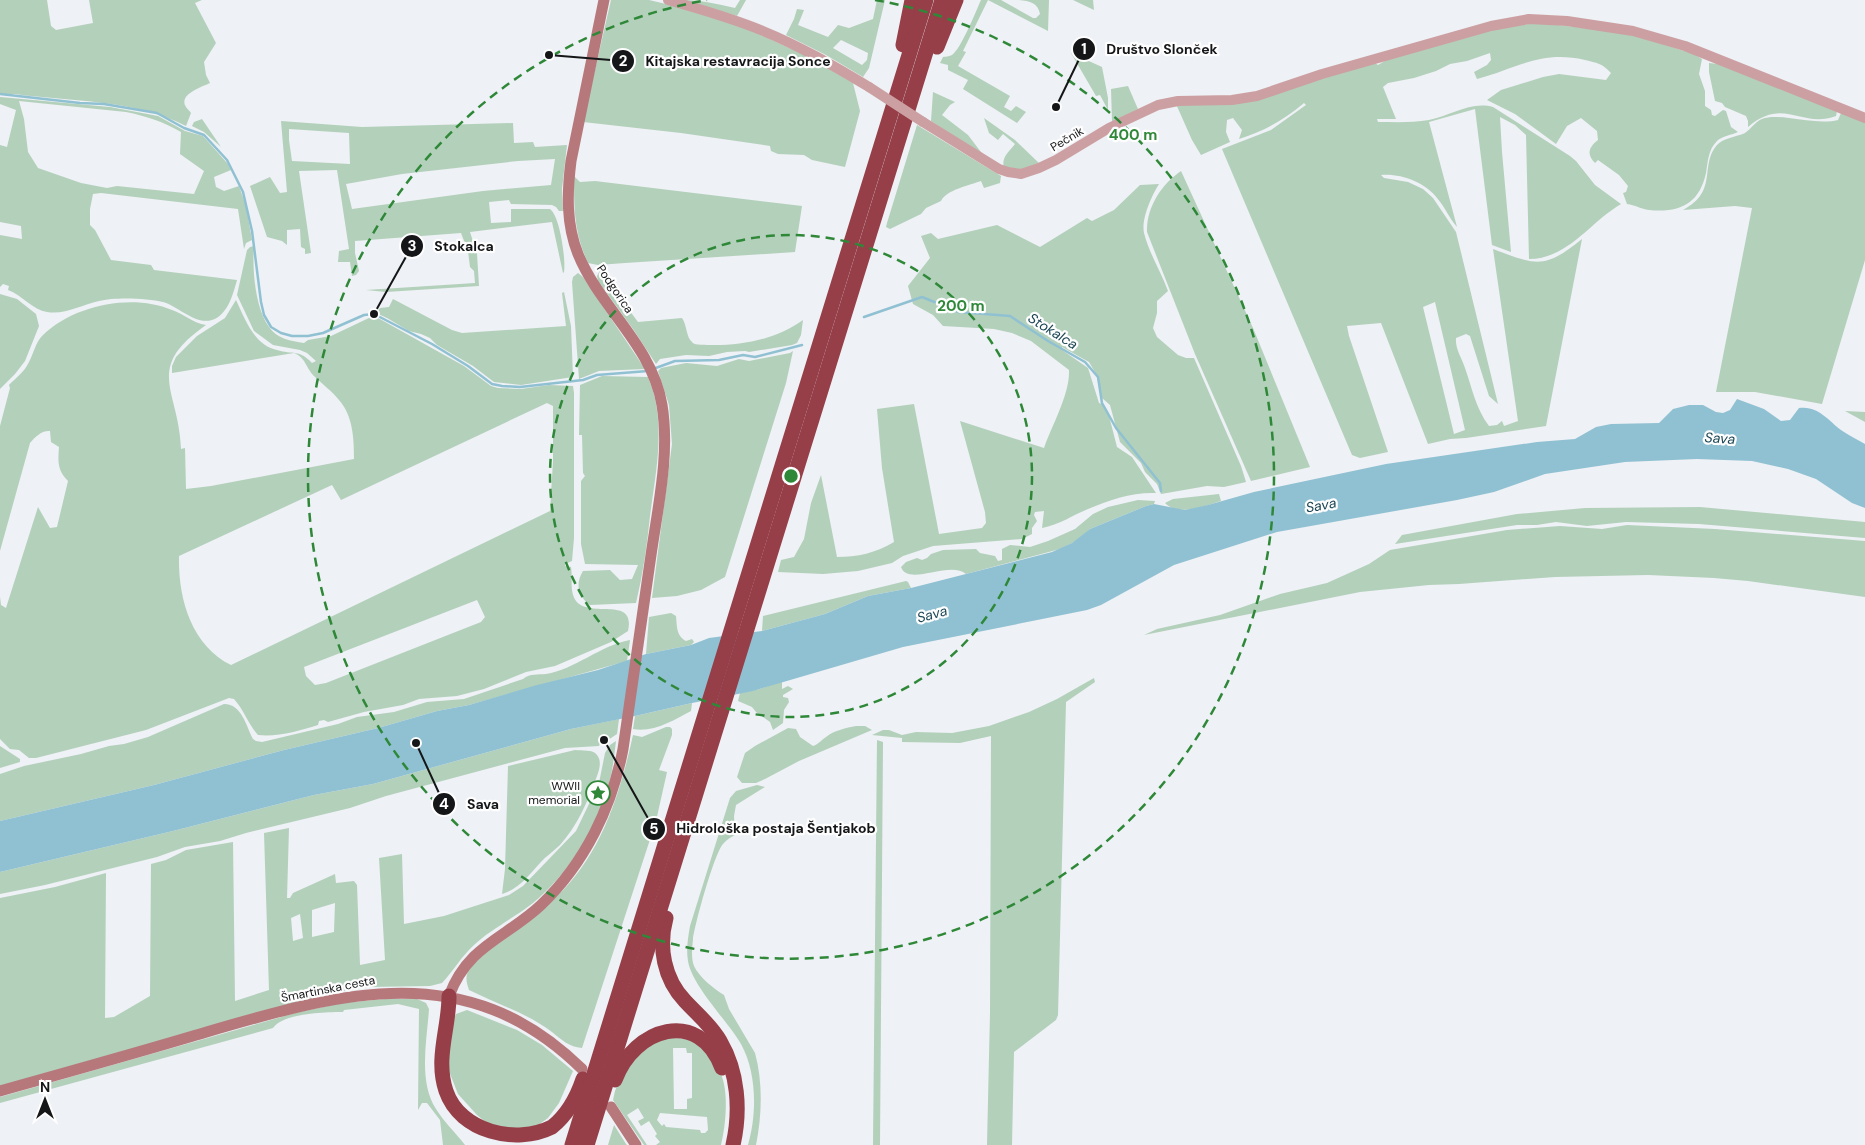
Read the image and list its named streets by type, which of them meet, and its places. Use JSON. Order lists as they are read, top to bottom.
{
  "streets": {
    "main road": ["Podgorica", "Šmartinska cesta"],
    "street": ["Pečnik"]
  },
  "crossings": [
    ["Podgorica", "Šmartinska cesta"]
  ],
  "water": ["Stokalca", "Sava"],
  "places": {
    "other": [
      "Kitajska restavracija Sonce",
      "Društvo Slonček",
      "Stokalca",
      "Hidrološka postaja Šentjakob",
      "Sava"
    ],
    "place": ["WWII memorial"]
  },
  "north": "top",
  "rings": ["400 m", "200 m"]
}
